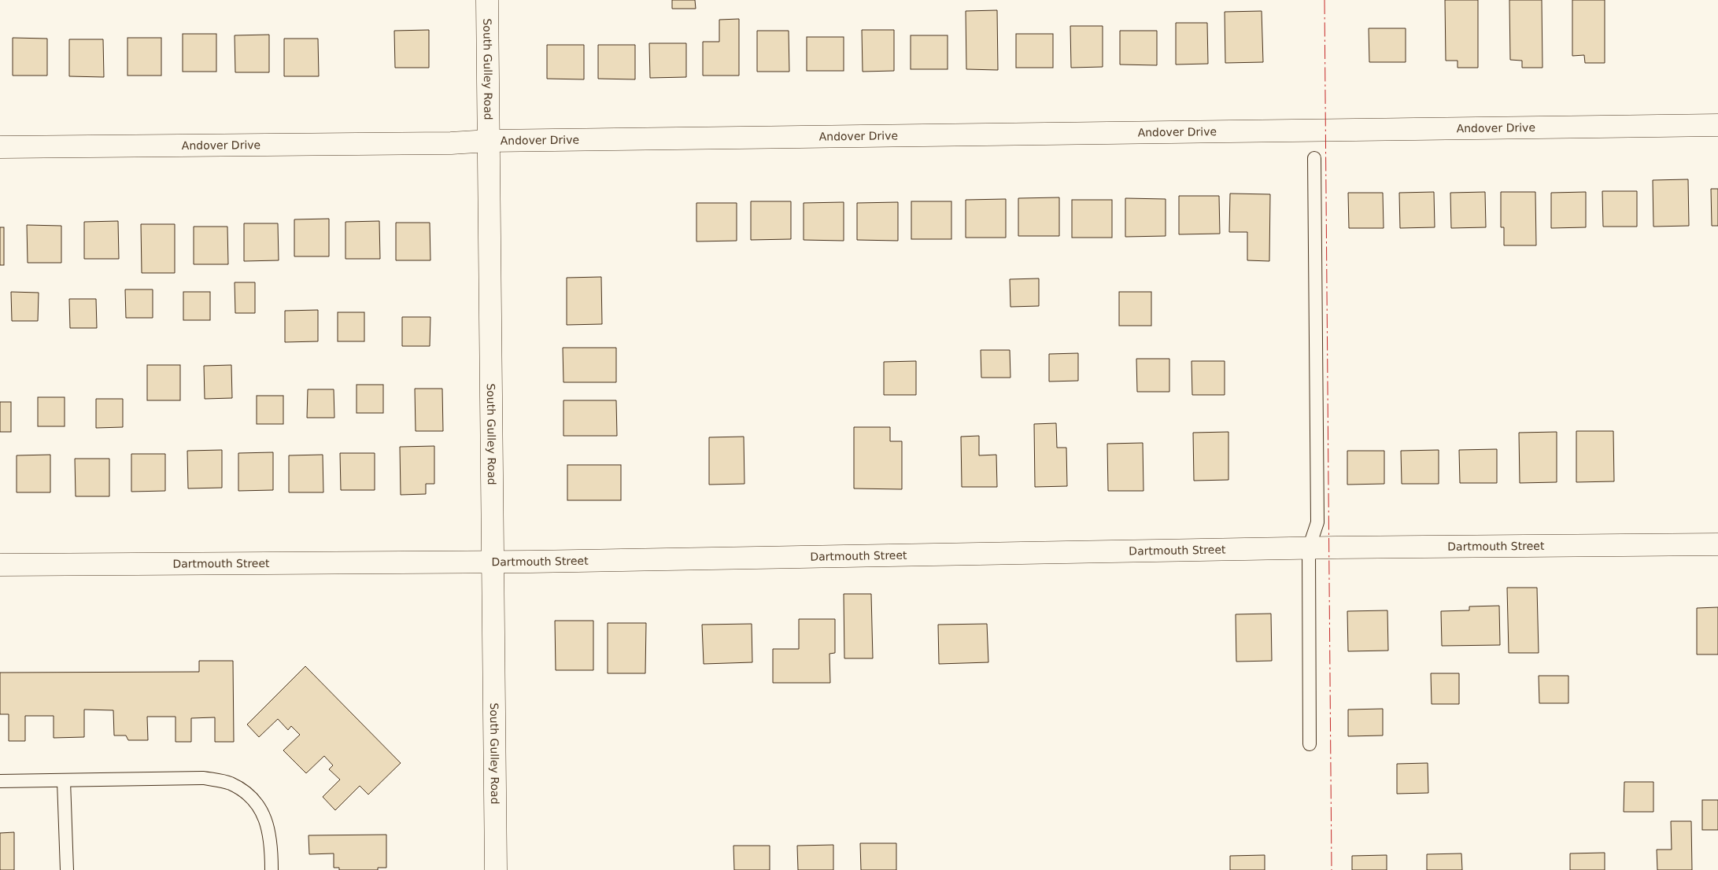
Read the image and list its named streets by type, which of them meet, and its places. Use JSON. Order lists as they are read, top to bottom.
{
  "streets": {
    "street": ["South Gulley Road", "Andover Drive", "Dartmouth Street"]
  },
  "crossings": [
    ["South Gulley Road", "Andover Drive"],
    ["South Gulley Road", "Dartmouth Street"]
  ]
}
